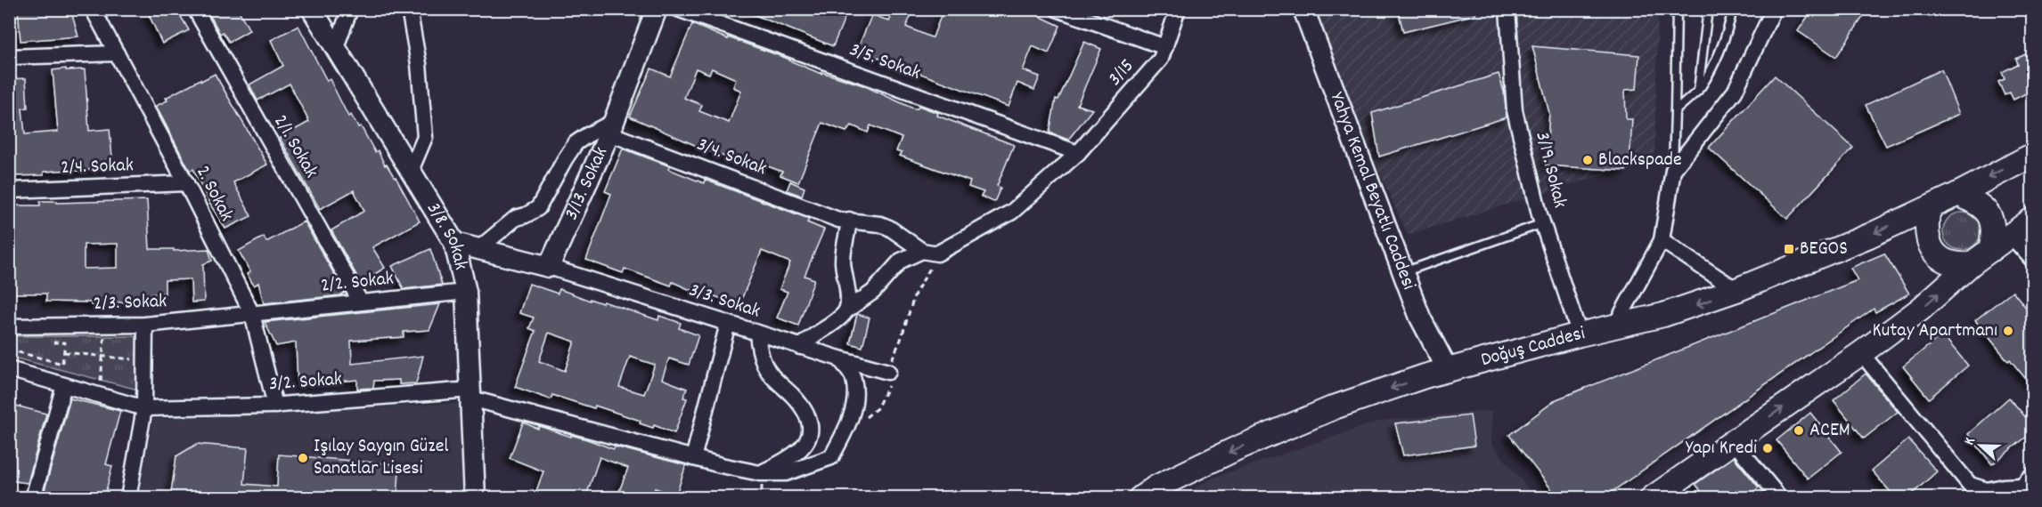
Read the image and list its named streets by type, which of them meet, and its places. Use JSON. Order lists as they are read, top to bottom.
{
  "streets": {
    "main road": ["Doğuş Caddesi"],
    "street": [
      "3/5. Sokak",
      "3/15",
      "2/1. Sokak",
      "3/4. Sokak",
      "2/4. Sokak",
      "3/19. Sokak",
      "3/13. Sokak",
      "Yahya Kemal Beyatlı Caddesi",
      "2. Sokak",
      "3/8. Sokak",
      "2/2. Sokak",
      "3/3. Sokak",
      "2/3. Sokak",
      "3/2. Sokak"
    ]
  },
  "crossings": [
    ["3/5. Sokak", "3/15"],
    ["2/1. Sokak", "2/2. Sokak"],
    ["3/4. Sokak", "3/13. Sokak"],
    ["2/4. Sokak", "2. Sokak"],
    ["3/19. Sokak", "Doğuş Caddesi"],
    ["3/13. Sokak", "3/3. Sokak"],
    ["Yahya Kemal Beyatlı Caddesi", "Doğuş Caddesi"],
    ["2. Sokak", "2/2. Sokak"],
    ["2. Sokak", "2/3. Sokak"],
    ["2. Sokak", "3/2. Sokak"],
    ["3/8. Sokak", "2/2. Sokak"],
    ["3/8. Sokak", "3/2. Sokak"],
    ["2/2. Sokak", "2/3. Sokak"],
    ["3/3. Sokak", "3/2. Sokak"]
  ],
  "places": {
    "other": [
      "Blackspade",
      "Kutay Apartmanı",
      "ACEM",
      "Yapı Kredi",
      "Işılay Saygın Güzel Sanatlar Lisesi"
    ],
    "transit": ["BEGOS"]
  },
  "north": "left"
}
